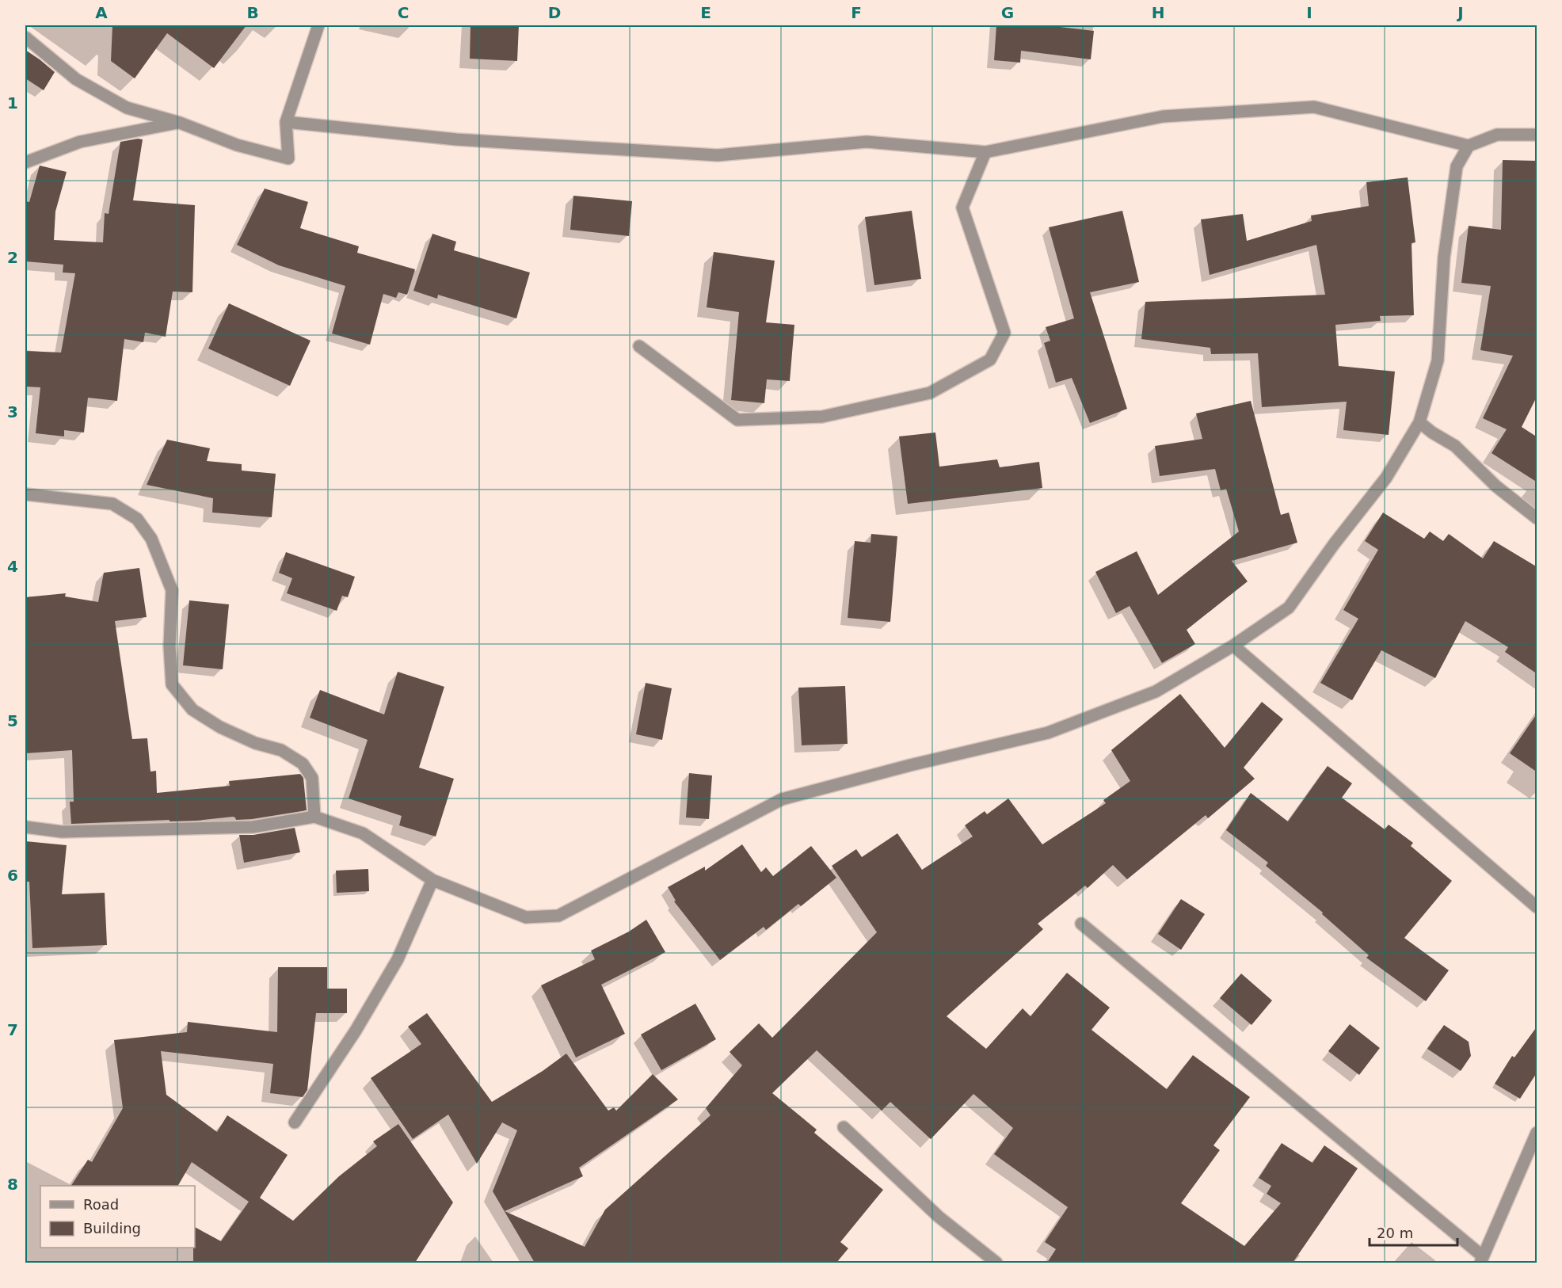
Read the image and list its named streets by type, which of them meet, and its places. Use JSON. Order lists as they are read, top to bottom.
{
  "legend": ["Road", "Building"],
  "scale_bar": "20 m",
  "grid": {
    "columns": [
      "A",
      "B",
      "C",
      "D",
      "E",
      "F",
      "G",
      "H",
      "I",
      "J"
    ],
    "rows": [
      "1",
      "2",
      "3",
      "4",
      "5",
      "6",
      "7",
      "8"
    ]
  }
}
